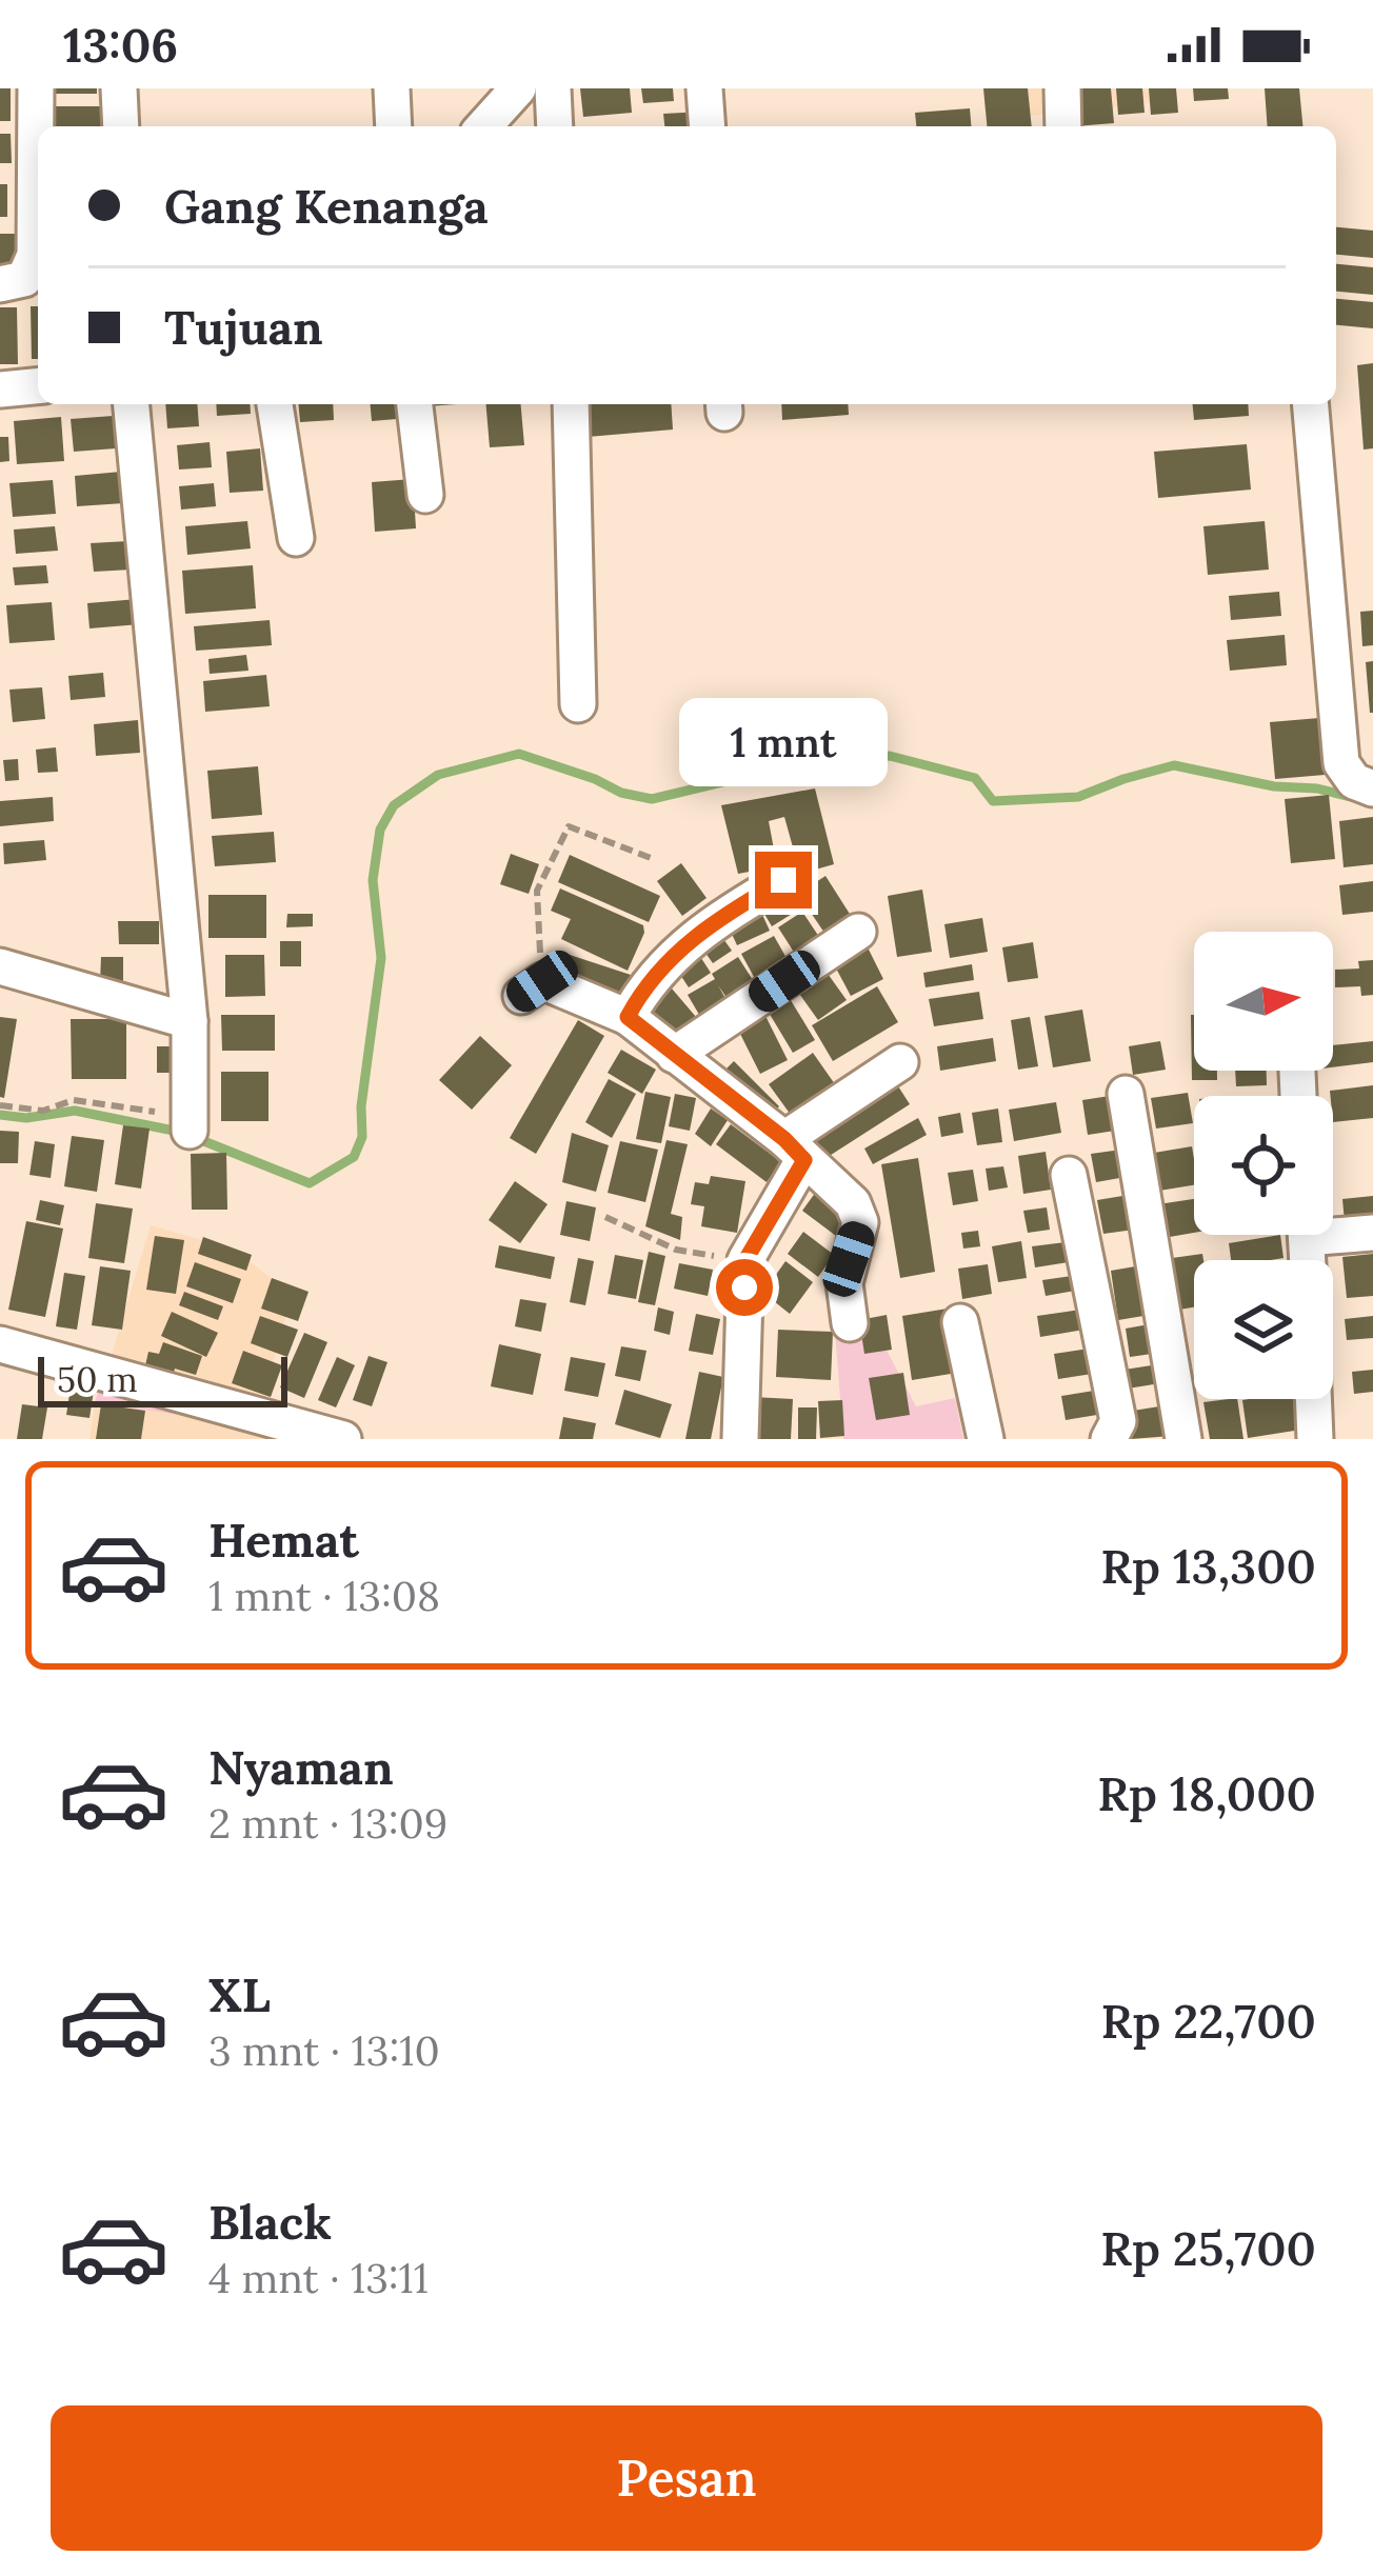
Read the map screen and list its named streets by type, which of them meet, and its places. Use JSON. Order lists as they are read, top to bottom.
{
  "scale_bar": "50 m",
  "north": "right",
  "page": {
    "status": "13:06",
    "banner": ["Gang Kenanga", "Tujuan"],
    "bubble": "1 mnt",
    "scale": "50 m",
    "list": [
      {
        "name": "Hemat",
        "note": "1 mnt · 13:08",
        "value": "Rp 13,300"
      },
      {
        "name": "Nyaman",
        "note": "2 mnt · 13:09",
        "value": "Rp 18,000"
      },
      {
        "name": "XL",
        "note": "3 mnt · 13:10",
        "value": "Rp 22,700"
      },
      {
        "name": "Black",
        "note": "4 mnt · 13:11",
        "value": "Rp 25,700"
      }
    ],
    "buttons": "Pesan"
  }
}
